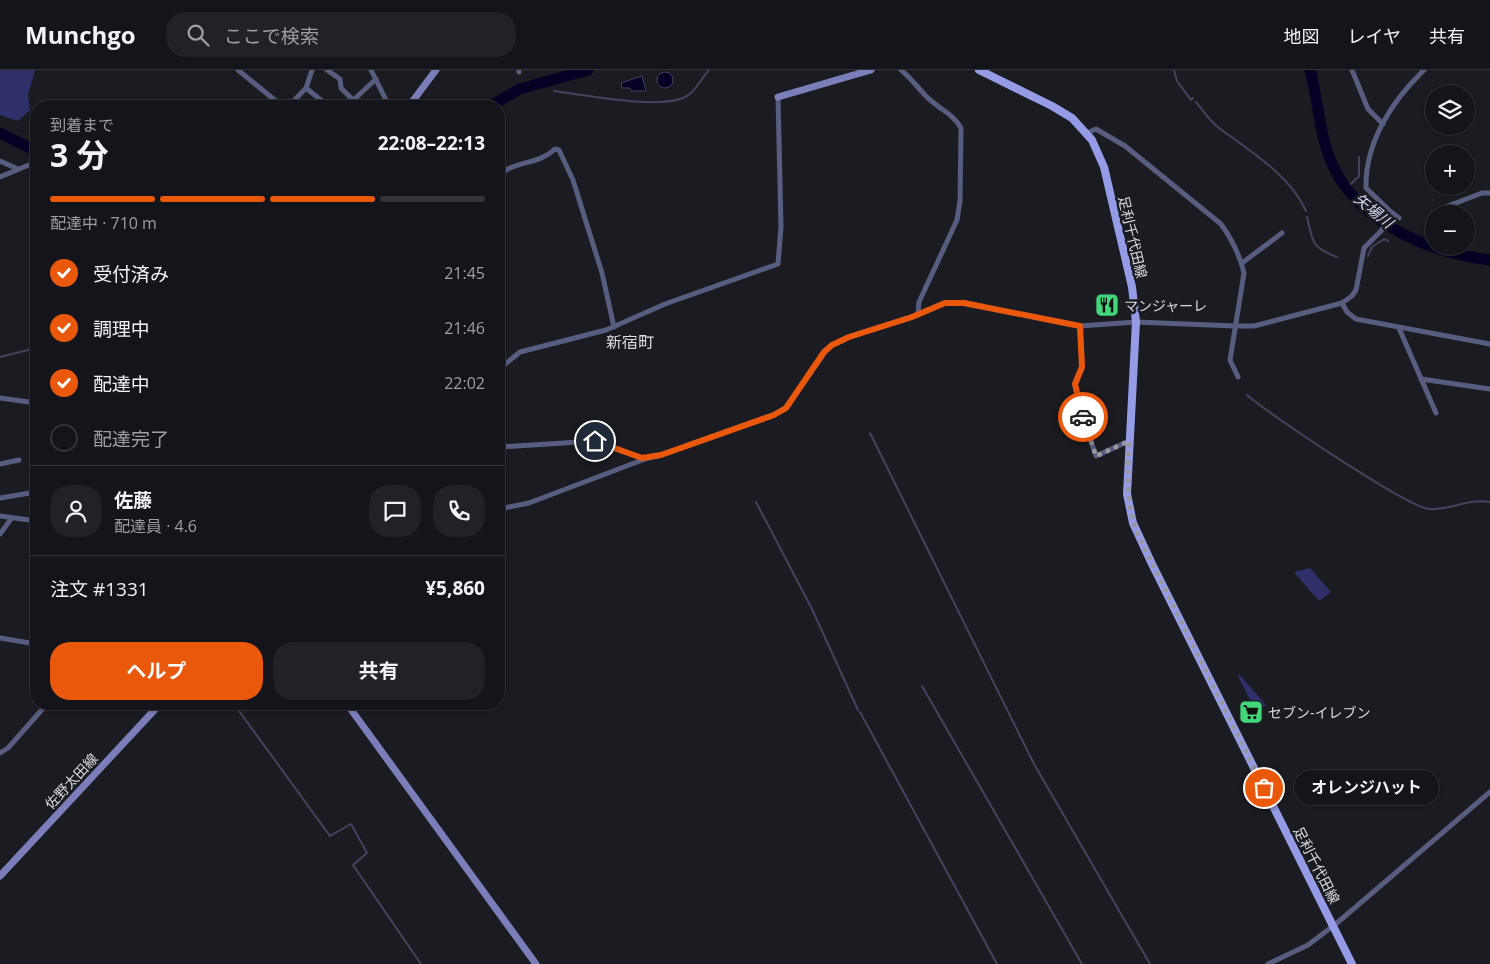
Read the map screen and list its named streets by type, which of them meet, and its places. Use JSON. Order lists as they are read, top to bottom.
{
  "streets": {
    "main road": ["足利千代田線"],
    "street": ["佐野太田線"]
  },
  "districts": ["新宿町"],
  "water": ["矢場川"],
  "places": {
    "restaurant": ["マンジャーレ"],
    "supermarket": ["セブン-イレブン"],
    "other": ["オレンジハット"]
  },
  "page": {
    "header": "Munchgo",
    "search": "ここで検索",
    "nav": ["地図", "レイヤ", "共有"],
    "map_buttons": ["+", "−"],
    "heading": ["3 分", "到着まで", "22:08–22:13"],
    "panel": [
      "佐藤",
      "配達員 · 4.6",
      "注文 #1331",
      "¥5,860"
    ],
    "bar": "配達中 · 710 m",
    "list": [
      ["受付済み", "21:45"],
      ["調理中", "21:46"],
      ["配達中", "22:02"],
      "配達完了"
    ],
    "buttons": ["ヘルプ", "共有"],
    "bubble": "オレンジハット"
  }
}
